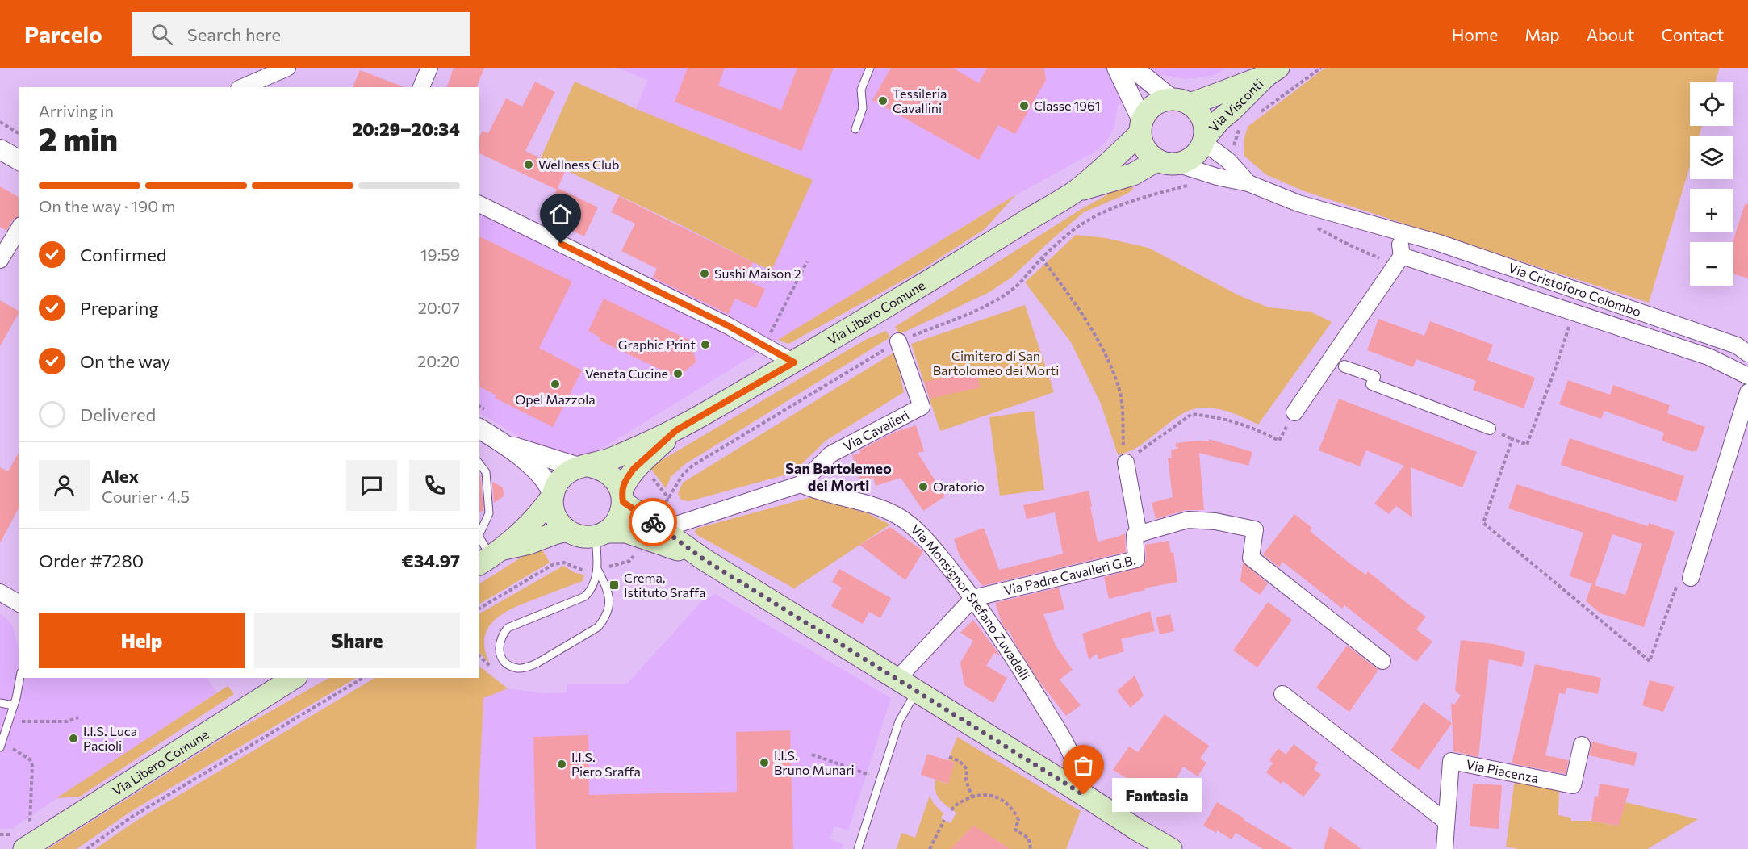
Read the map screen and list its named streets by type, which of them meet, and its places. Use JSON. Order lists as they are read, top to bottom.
{
  "streets": {
    "main road": ["Via Visconti", "Via Libero Comune"],
    "street": [
      "Via Cristoforo Colombo",
      "Via Cavalieri",
      "Via Padre Cavalleri G.B.",
      "Via Monsignor Stefano Zuvadelli",
      "Via Piacenza"
    ]
  },
  "crossings": [
    ["Via Visconti", "Via Cristoforo Colombo"],
    ["Via Visconti", "Via Libero Comune"],
    ["Via Cristoforo Colombo", "Via Libero Comune"],
    ["Via Cavalieri", "Via Monsignor Stefano Zuvadelli"],
    ["Via Padre Cavalleri G.B.", "Via Monsignor Stefano Zuvadelli"]
  ],
  "districts": ["San Bartolemeo dei Morti"],
  "parks": ["Cimitero di San Bartolomeo dei Morti"],
  "places": {
    "other": [
      "Tessileria Cavallini",
      "Classe 1961",
      "Wellness Club",
      "Sushi Maison 2",
      "Graphic Print",
      "Veneta Cucine",
      "Opel Mazzola",
      "Oratorio",
      "I.I.S. Luca Pacioli",
      "I.I.S. Bruno Munari",
      "I.I.S. Piero Sraffa",
      "Fantasia"
    ],
    "transit": ["Crema, Istituto Sraffa"]
  },
  "page": {
    "header": "Parcelo",
    "search": "Search here",
    "nav": [
      "Home",
      "Map",
      "About",
      "Contact"
    ],
    "map_buttons": ["+", "−"],
    "heading": ["2 min", "Arriving in", "20:29–20:34"],
    "panel": [
      "Alex",
      "Courier · 4.5",
      "Order #7280",
      "€34.97"
    ],
    "bar": "On the way · 190 m",
    "list": [
      ["Confirmed", "19:59"],
      ["Preparing", "20:07"],
      ["On the way", "20:20"],
      "Delivered"
    ],
    "buttons": ["Help", "Share"],
    "bubble": "Fantasia"
  }
}
